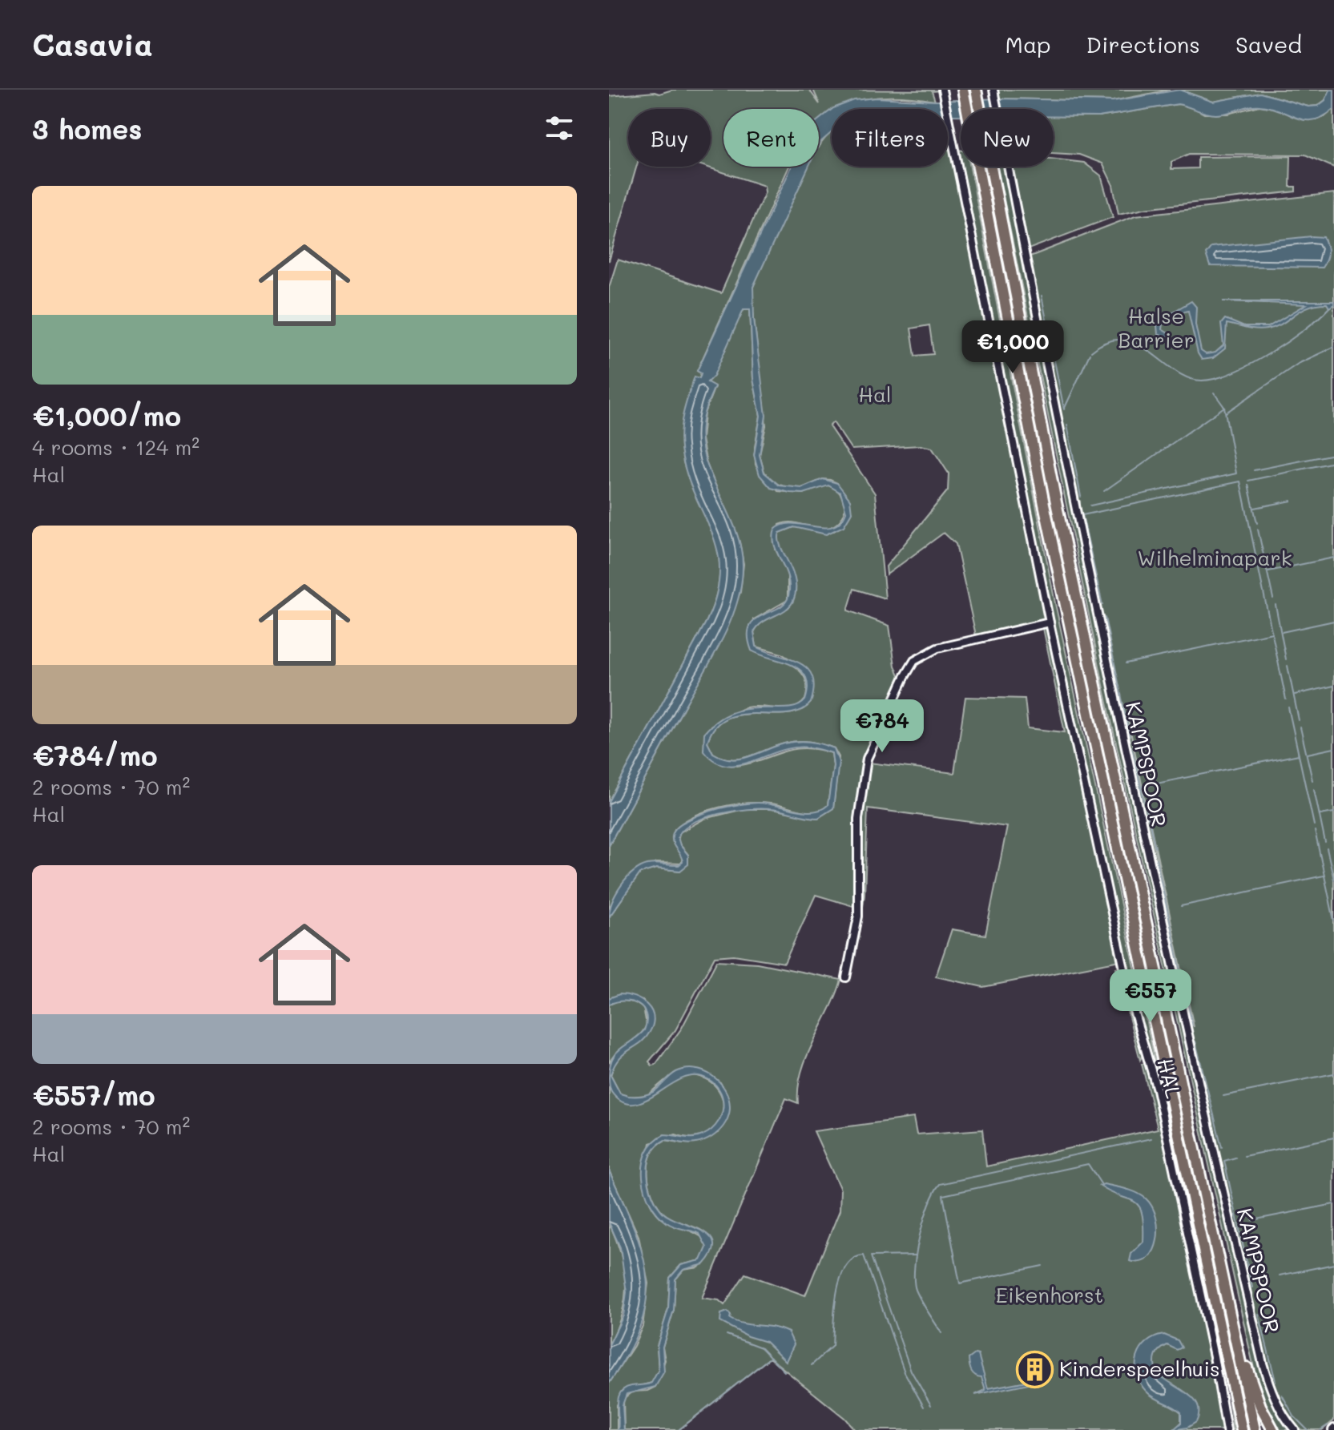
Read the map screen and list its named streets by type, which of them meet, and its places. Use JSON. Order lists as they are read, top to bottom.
{
  "streets": {
    "street": ["KAMPSPOOR", "HAL"]
  },
  "parks": [
    "Halse Barrier",
    "Hal",
    "Wilhelminapark",
    "Eikenhorst"
  ],
  "places": {
    "building": ["Kinderspeelhuis"]
  },
  "page": {
    "header": "Casavia",
    "nav": ["Map", "Directions", "Saved"],
    "heading": "3 homes",
    "chip": [
      "Buy",
      "Rent",
      "Filters",
      "New"
    ],
    "list": [
      {
        "name": "€1,000/mo",
        "note": "4 rooms · 124 m² · Hal"
      },
      {
        "name": "€784/mo",
        "note": "2 rooms · 70 m² · Hal"
      },
      {
        "name": "€557/mo",
        "note": "2 rooms · 70 m² · Hal"
      }
    ],
    "price": ["€1,000", "€784", "€557"]
  }
}
